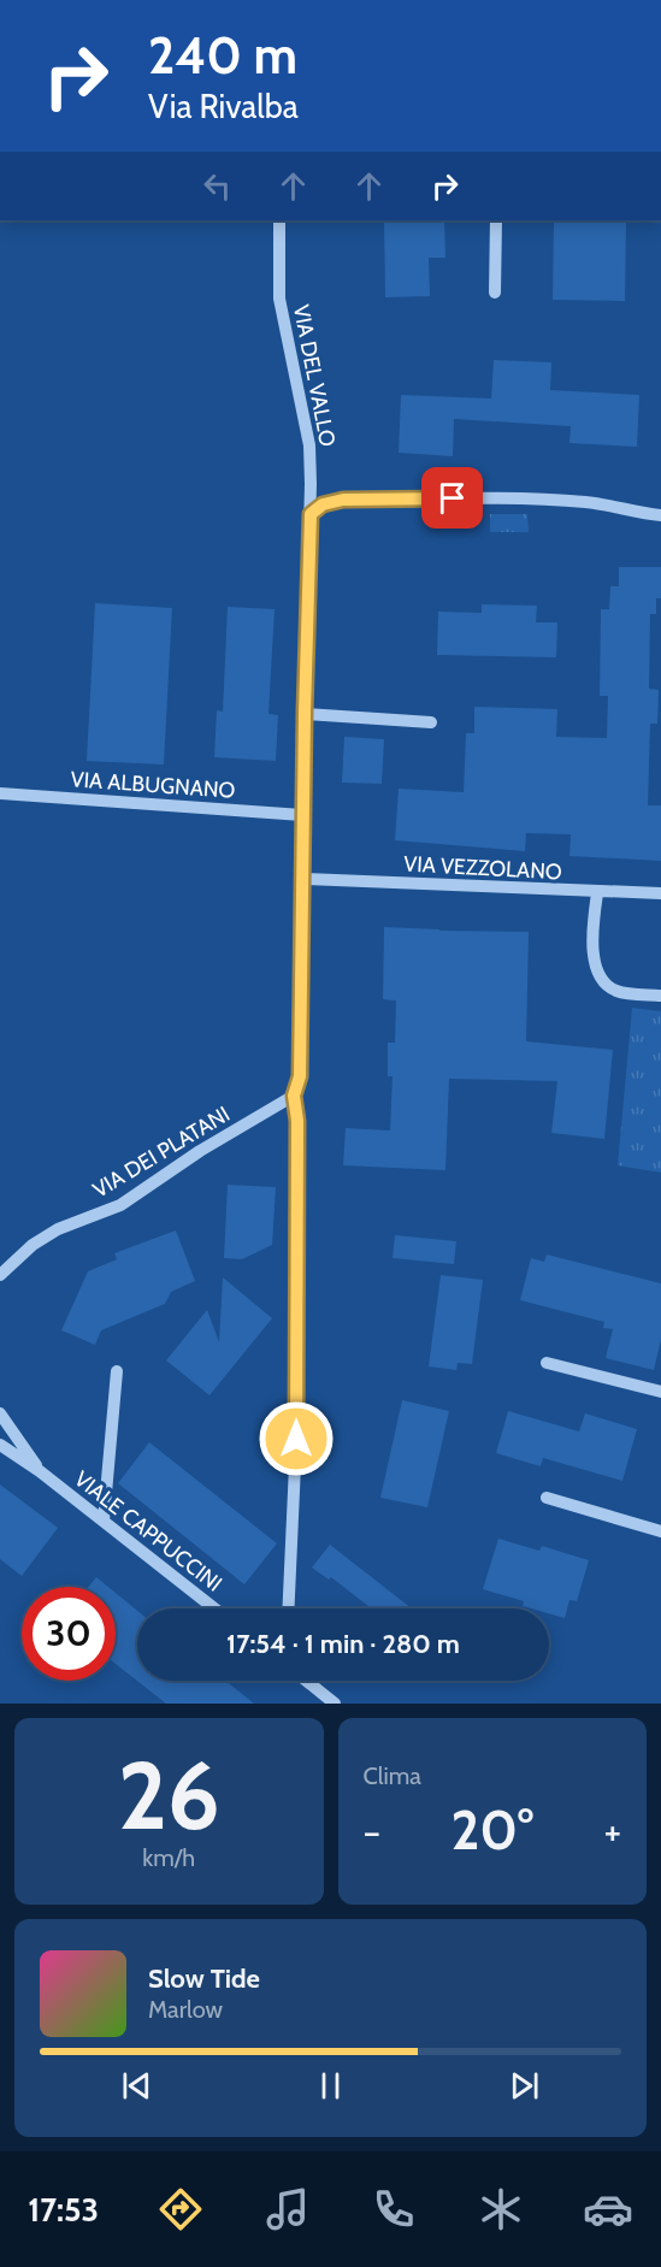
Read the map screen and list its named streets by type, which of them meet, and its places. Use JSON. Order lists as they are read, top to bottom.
{
  "streets": {
    "street": [
      "VIA DEL VALLO",
      "VIA ALBUGNANO",
      "VIA VEZZOLANO",
      "VIA DEI PLATANI",
      "VIALE CAPPUCCINI"
    ]
  },
  "crossings": [
    ["VIA DEL VALLO", "VIA ALBUGNANO"],
    ["VIA DEL VALLO", "VIA VEZZOLANO"],
    ["VIA DEL VALLO", "VIA DEI PLATANI"]
  ],
  "page": {
    "turn": ["240 m", "Via Rivalba"],
    "limit": "30",
    "trip": "17:54 · 1 min · 280 m",
    "tile": [
      ["26", "km/h"],
      "Clima"
    ],
    "heat": ["−", "20°", "+"],
    "song": ["Slow Tide", "Marlow"],
    "tabs": "17:53"
  }
}
